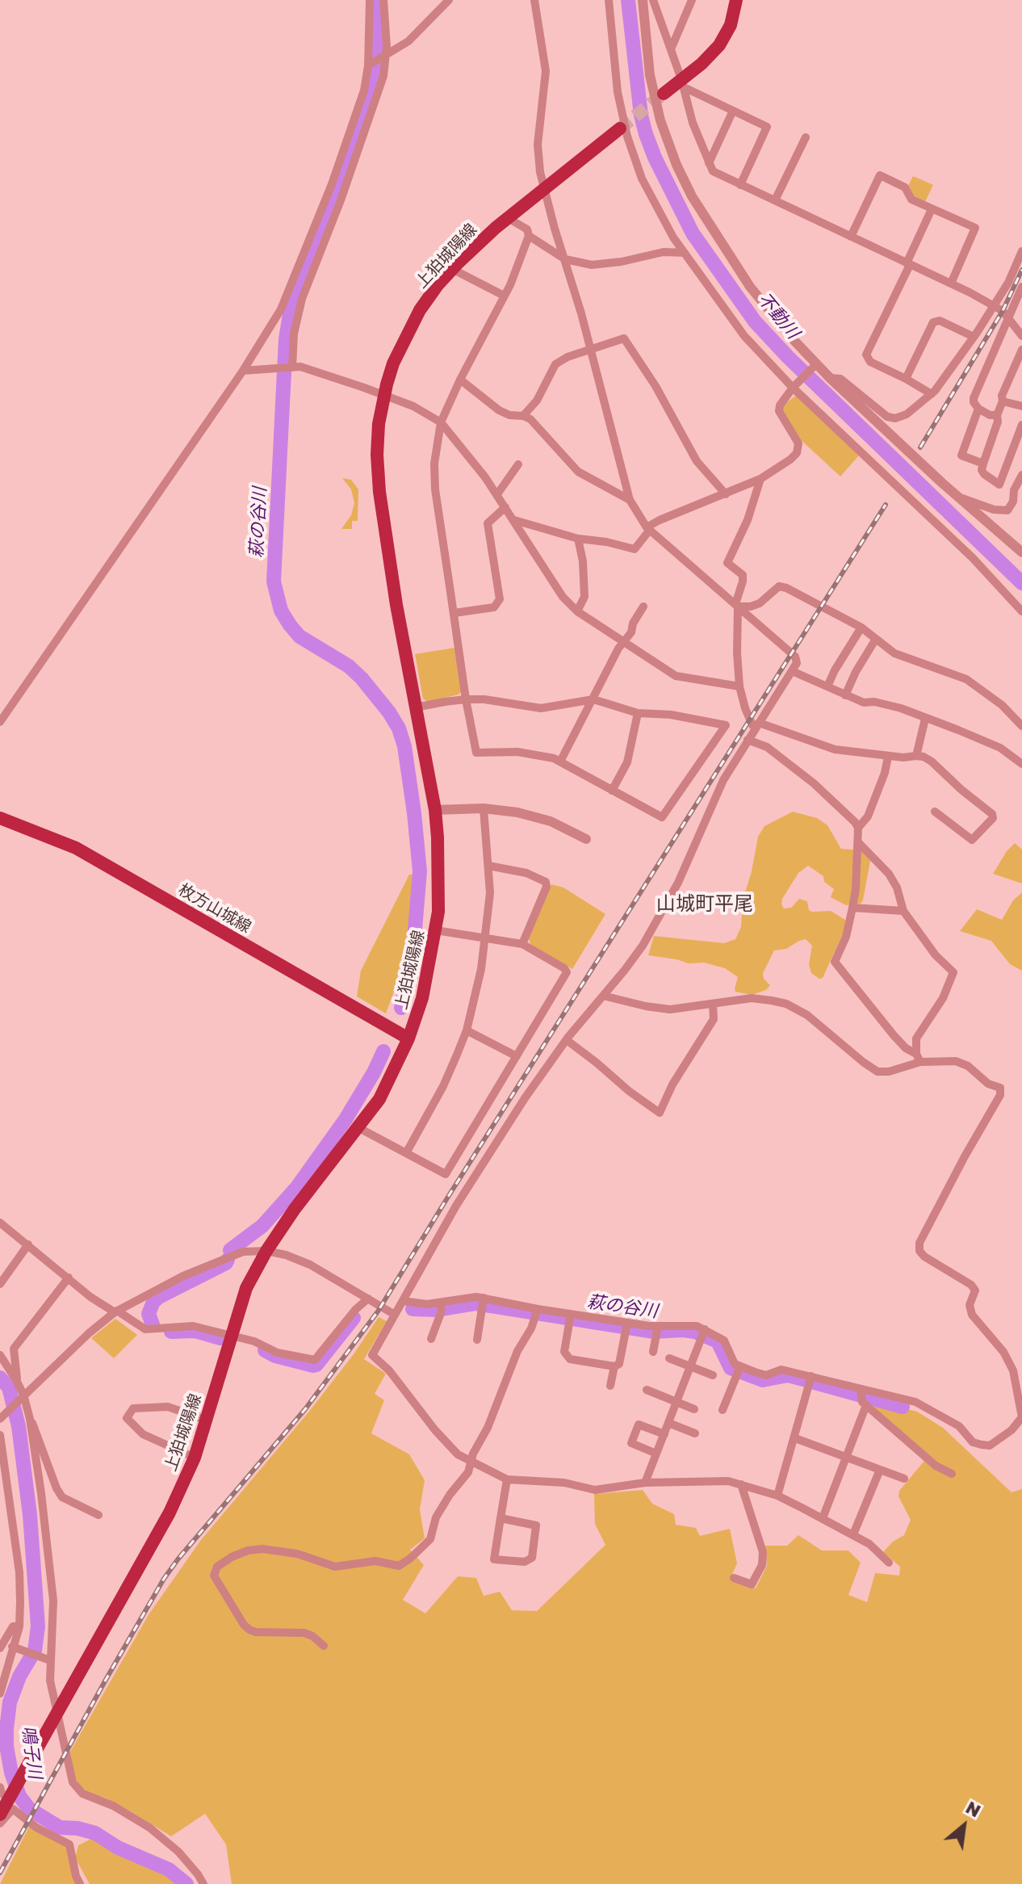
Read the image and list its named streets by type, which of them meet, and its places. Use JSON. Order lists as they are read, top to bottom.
{
  "streets": {
    "main road": ["上狛城陽線", "枚方山城線"]
  },
  "crossings": [
    ["上狛城陽線", "枚方山城線"]
  ],
  "districts": ["山城町平尾"],
  "water": ["不動川", "萩の谷川", "鳴子川"],
  "north": "top right"
}
